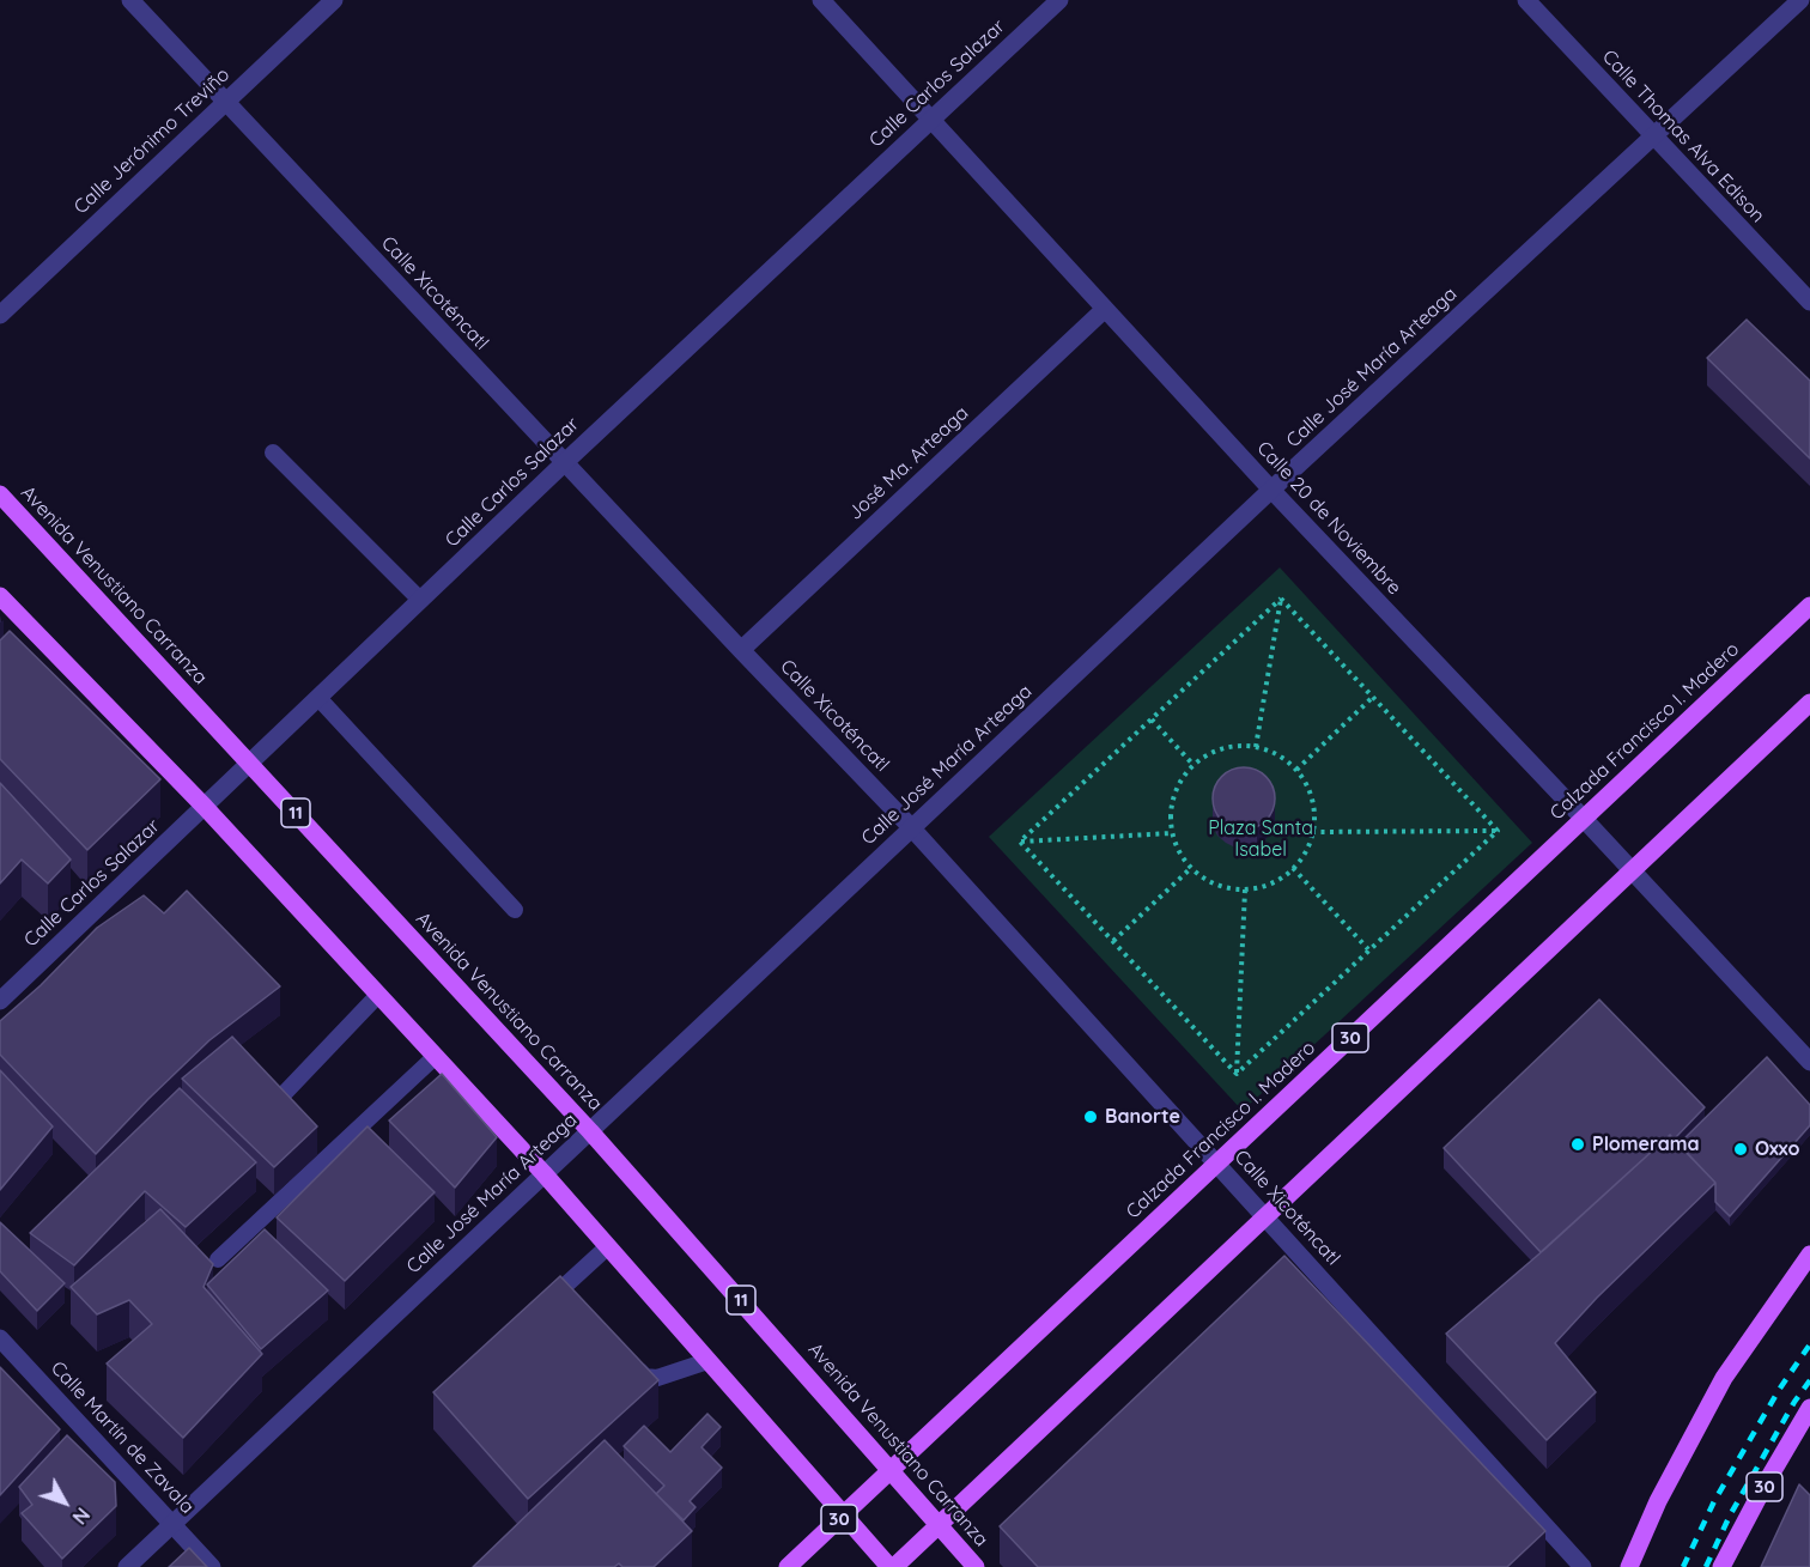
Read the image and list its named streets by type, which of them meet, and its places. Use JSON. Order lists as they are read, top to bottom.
{
  "streets": {
    "main road": [
      "Avenida Venustiano Carranza",
      "Calzada Francisco I. Madero",
      "11",
      "30"
    ],
    "street": [
      "Calle Carlos Salazar",
      "Calle Thomas Alva Edison",
      "Calle Jerónimo Treviño",
      "Calle Xicoténcatl",
      "Calle José María Arteaga",
      "José Ma. Arteaga",
      "Calle 20 de Noviembre",
      "Calle Martín de Zavala"
    ]
  },
  "crossings": [
    ["Calle Carlos Salazar", "Calle Xicoténcatl"],
    ["Calle Carlos Salazar", "Calle 20 de Noviembre"],
    ["Calle Carlos Salazar", "Avenida Venustiano Carranza"],
    ["Calle Thomas Alva Edison", "Calle José María Arteaga"],
    ["Calle Jerónimo Treviño", "Calle Xicoténcatl"],
    ["Calle Xicoténcatl", "Calle José María Arteaga"],
    ["Calle Xicoténcatl", "José Ma. Arteaga"],
    ["Calle Xicoténcatl", "Calzada Francisco I. Madero"],
    ["Calle José María Arteaga", "Calle 20 de Noviembre"],
    ["Calle José María Arteaga", "Avenida Venustiano Carranza"],
    ["Calle José María Arteaga", "Calle Martín de Zavala"],
    ["José Ma. Arteaga", "Calle 20 de Noviembre"],
    ["Calle 20 de Noviembre", "Calzada Francisco I. Madero"],
    ["Avenida Venustiano Carranza", "Calzada Francisco I. Madero"]
  ],
  "parks": ["Plaza Santa Isabel"],
  "places": ["Banorte", "Plomerama", "Oxxo"],
  "north": "bottom right"
}
